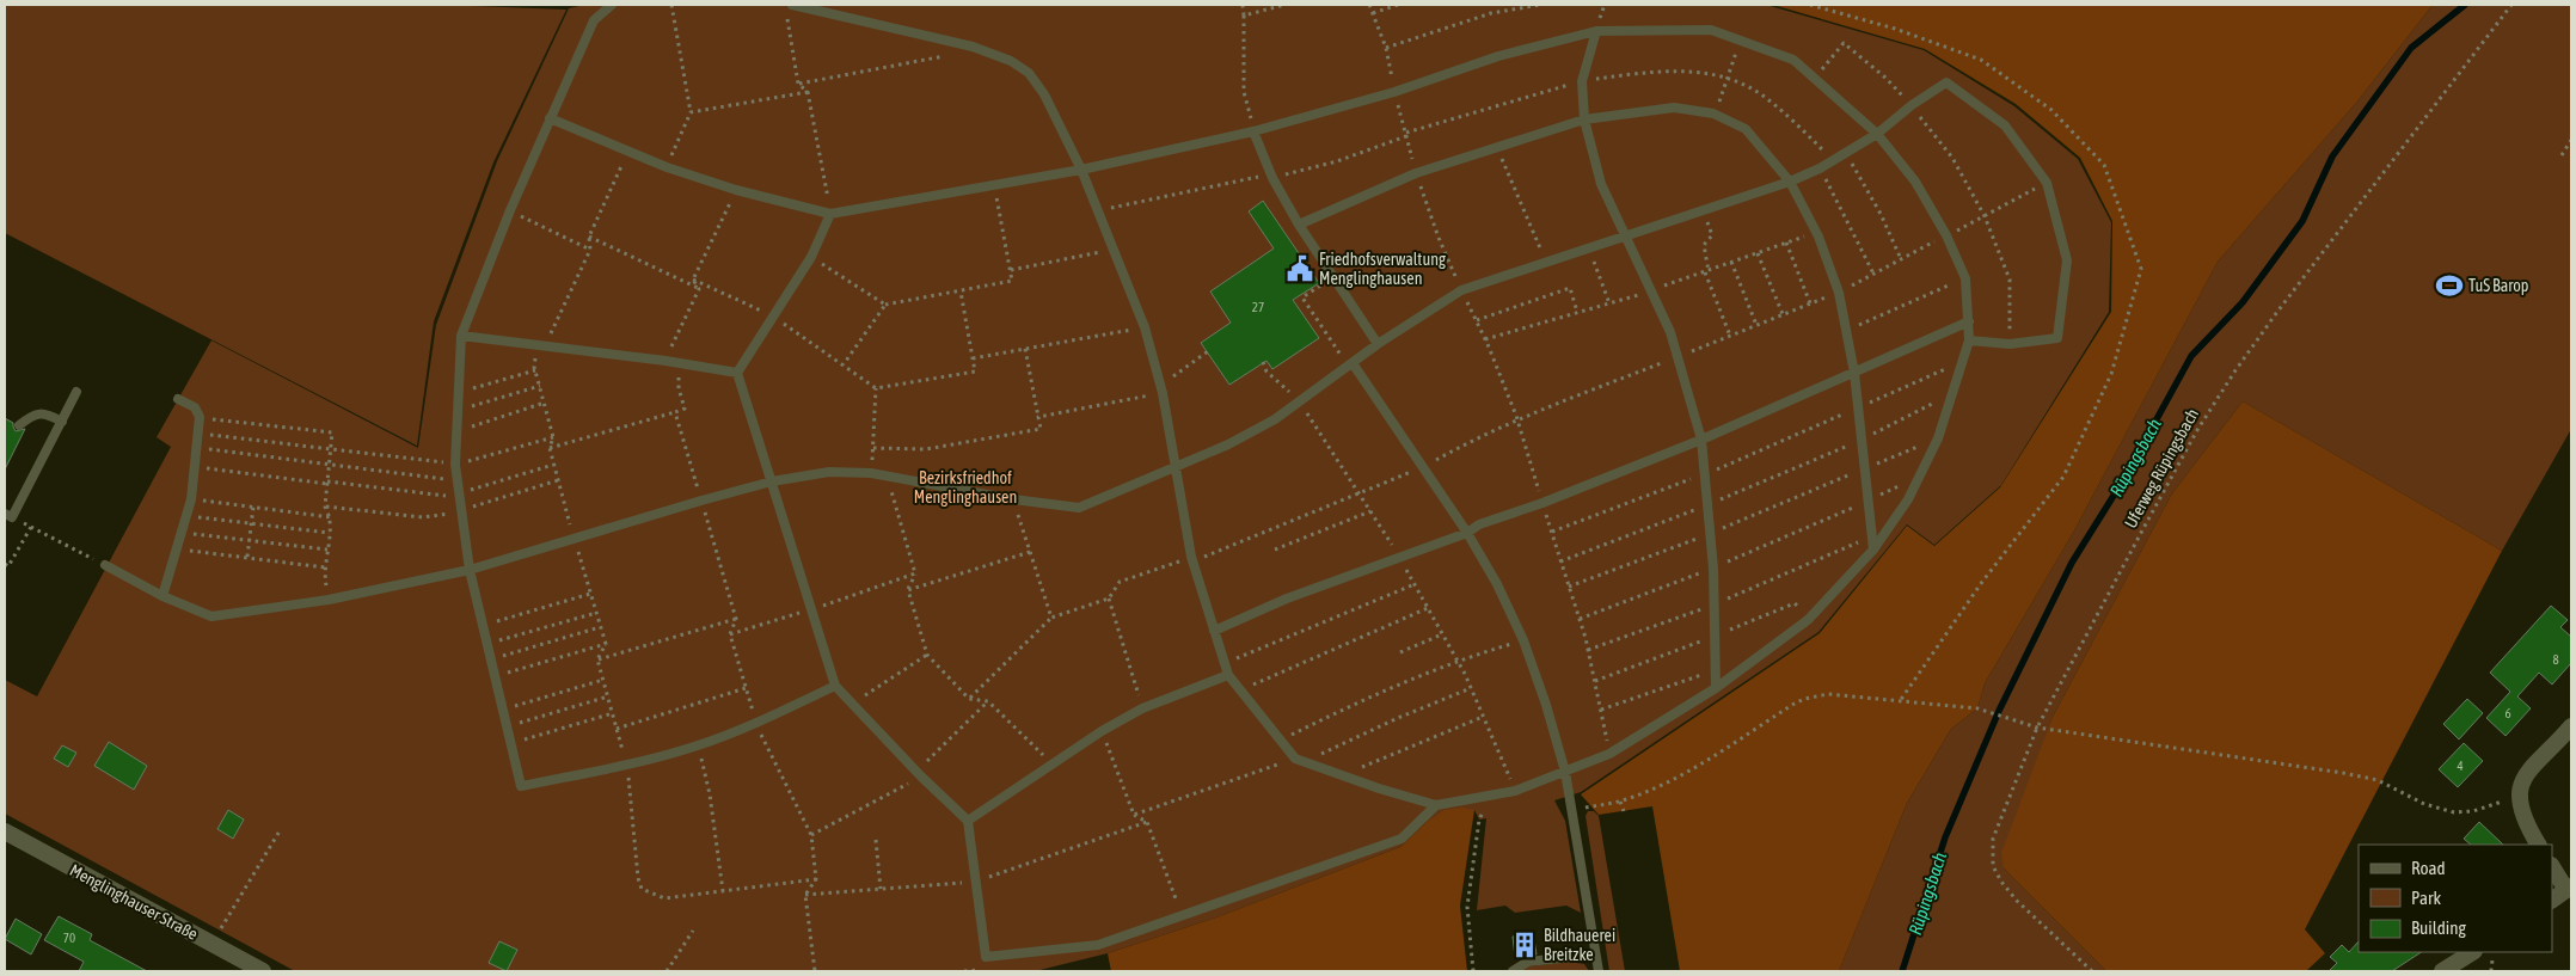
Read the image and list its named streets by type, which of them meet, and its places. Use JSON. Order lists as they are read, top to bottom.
{
  "streets": {
    "street": ["Menglinghauser Straße"],
    "path": ["Uferweg Rüpingsbach"]
  },
  "water": ["Rüpingsbach"],
  "parks": ["Bezirksfriedhof Menglinghausen"],
  "places": {
    "public building": ["Friedhofsverwaltung Menglinghausen"],
    "sports": ["TuS Barop"],
    "building": ["Bildhauerei Breitzke"]
  },
  "house_numbers": [
    "27",
    "8",
    "6",
    "4",
    "70"
  ],
  "legend": ["Road", "Park", "Building"]
}
